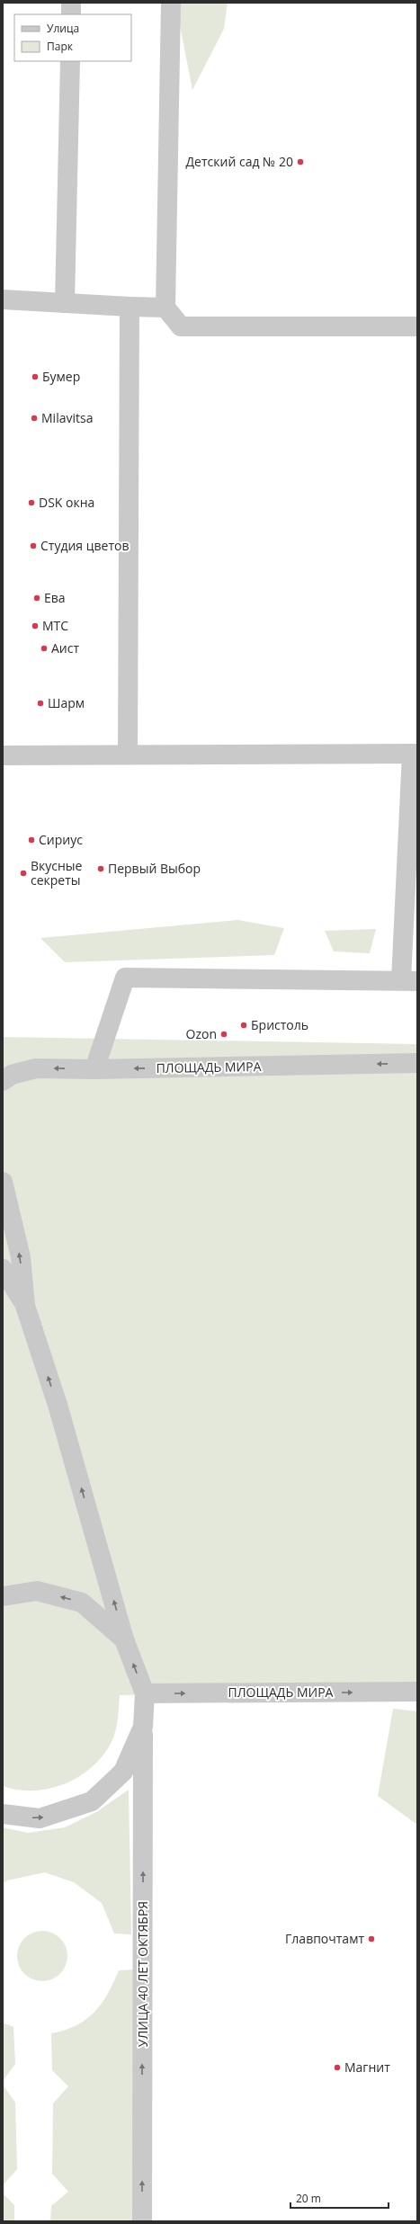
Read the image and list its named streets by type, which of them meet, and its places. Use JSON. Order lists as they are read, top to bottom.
{
  "streets": {
    "street": ["ПЛОЩАДЬ МИРА", "УЛИЦА 40 ЛЕТ ОКТЯБРЯ"]
  },
  "crossings": [
    ["ПЛОЩАДЬ МИРА", "УЛИЦА 40 ЛЕТ ОКТЯБРЯ"]
  ],
  "one_way": ["УЛИЦА 40 ЛЕТ ОКТЯБРЯ"],
  "places": [
    "Детский сад № 20",
    "Бумер",
    "Milavitsa",
    "DSK окна",
    "Студия цветов",
    "Ева",
    "МТС",
    "Аист",
    "Шарм",
    "Сириус",
    "Первый Выбор",
    "Вкусные секреты",
    "Бристоль",
    "Ozon",
    "Главпочтамт",
    "Магнит"
  ],
  "legend": ["Улица", "Парк"],
  "scale_bar": "20 m"
}
